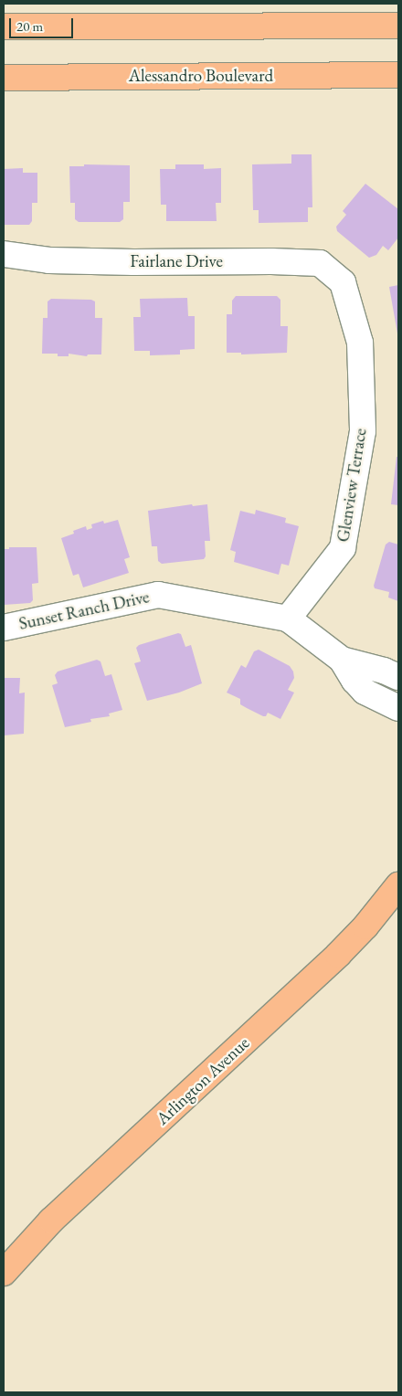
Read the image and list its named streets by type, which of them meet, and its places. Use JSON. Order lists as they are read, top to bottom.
{
  "streets": {
    "main road": ["Alessandro Boulevard", "Arlington Avenue"],
    "street": ["Fairlane Drive", "Glenview Terrace", "Sunset Ranch Drive"]
  },
  "crossings": [
    ["Fairlane Drive", "Glenview Terrace"],
    ["Glenview Terrace", "Sunset Ranch Drive"]
  ],
  "scale_bar": "20 m"
}
